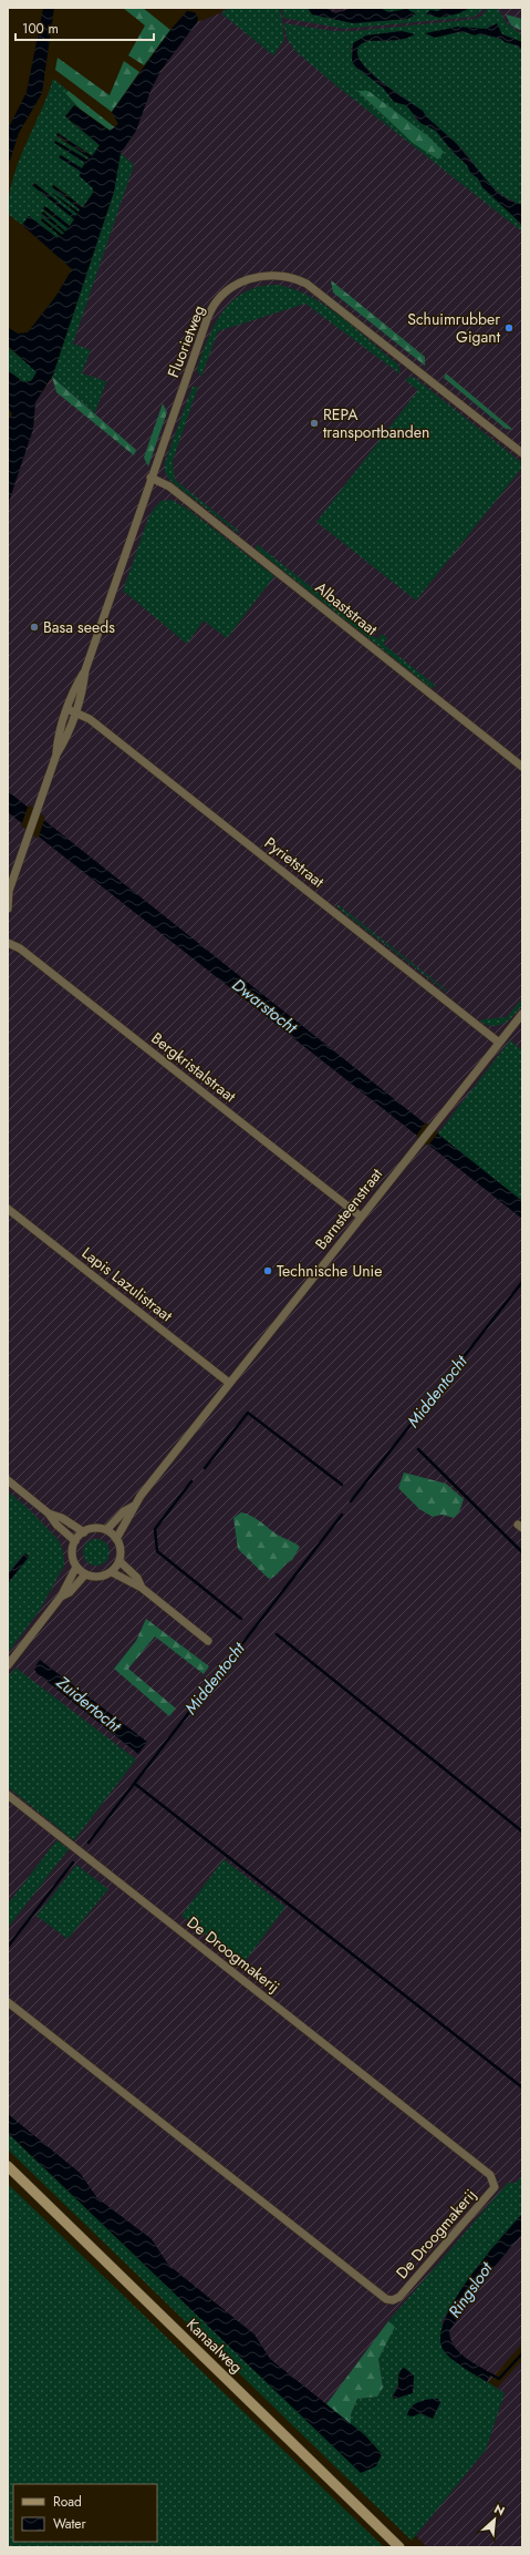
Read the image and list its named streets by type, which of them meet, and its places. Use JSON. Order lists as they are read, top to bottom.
{
  "streets": {
    "street": [
      "Fluorietweg",
      "Albaststraat",
      "Pyrietstraat",
      "Bergkristalstraat",
      "Barnsteenstraat",
      "Lapis Lazulistraat",
      "De Droogmakerij",
      "Kanaalweg"
    ]
  },
  "crossings": [
    ["Fluorietweg", "Albaststraat"],
    ["Fluorietweg", "Pyrietstraat"],
    ["Pyrietstraat", "Barnsteenstraat"],
    ["Bergkristalstraat", "Barnsteenstraat"],
    ["Barnsteenstraat", "Lapis Lazulistraat"]
  ],
  "water": [
    "Dwarstocht",
    "Middentocht",
    "Zuidertocht",
    "Ringsloot"
  ],
  "places": [
    "Schuimrubber Gigant",
    "REPA transportbanden",
    "Basa seeds",
    "Technische Unie"
  ],
  "legend": ["Road", "Water"],
  "scale_bar": "100 m",
  "north": "top right"
}
